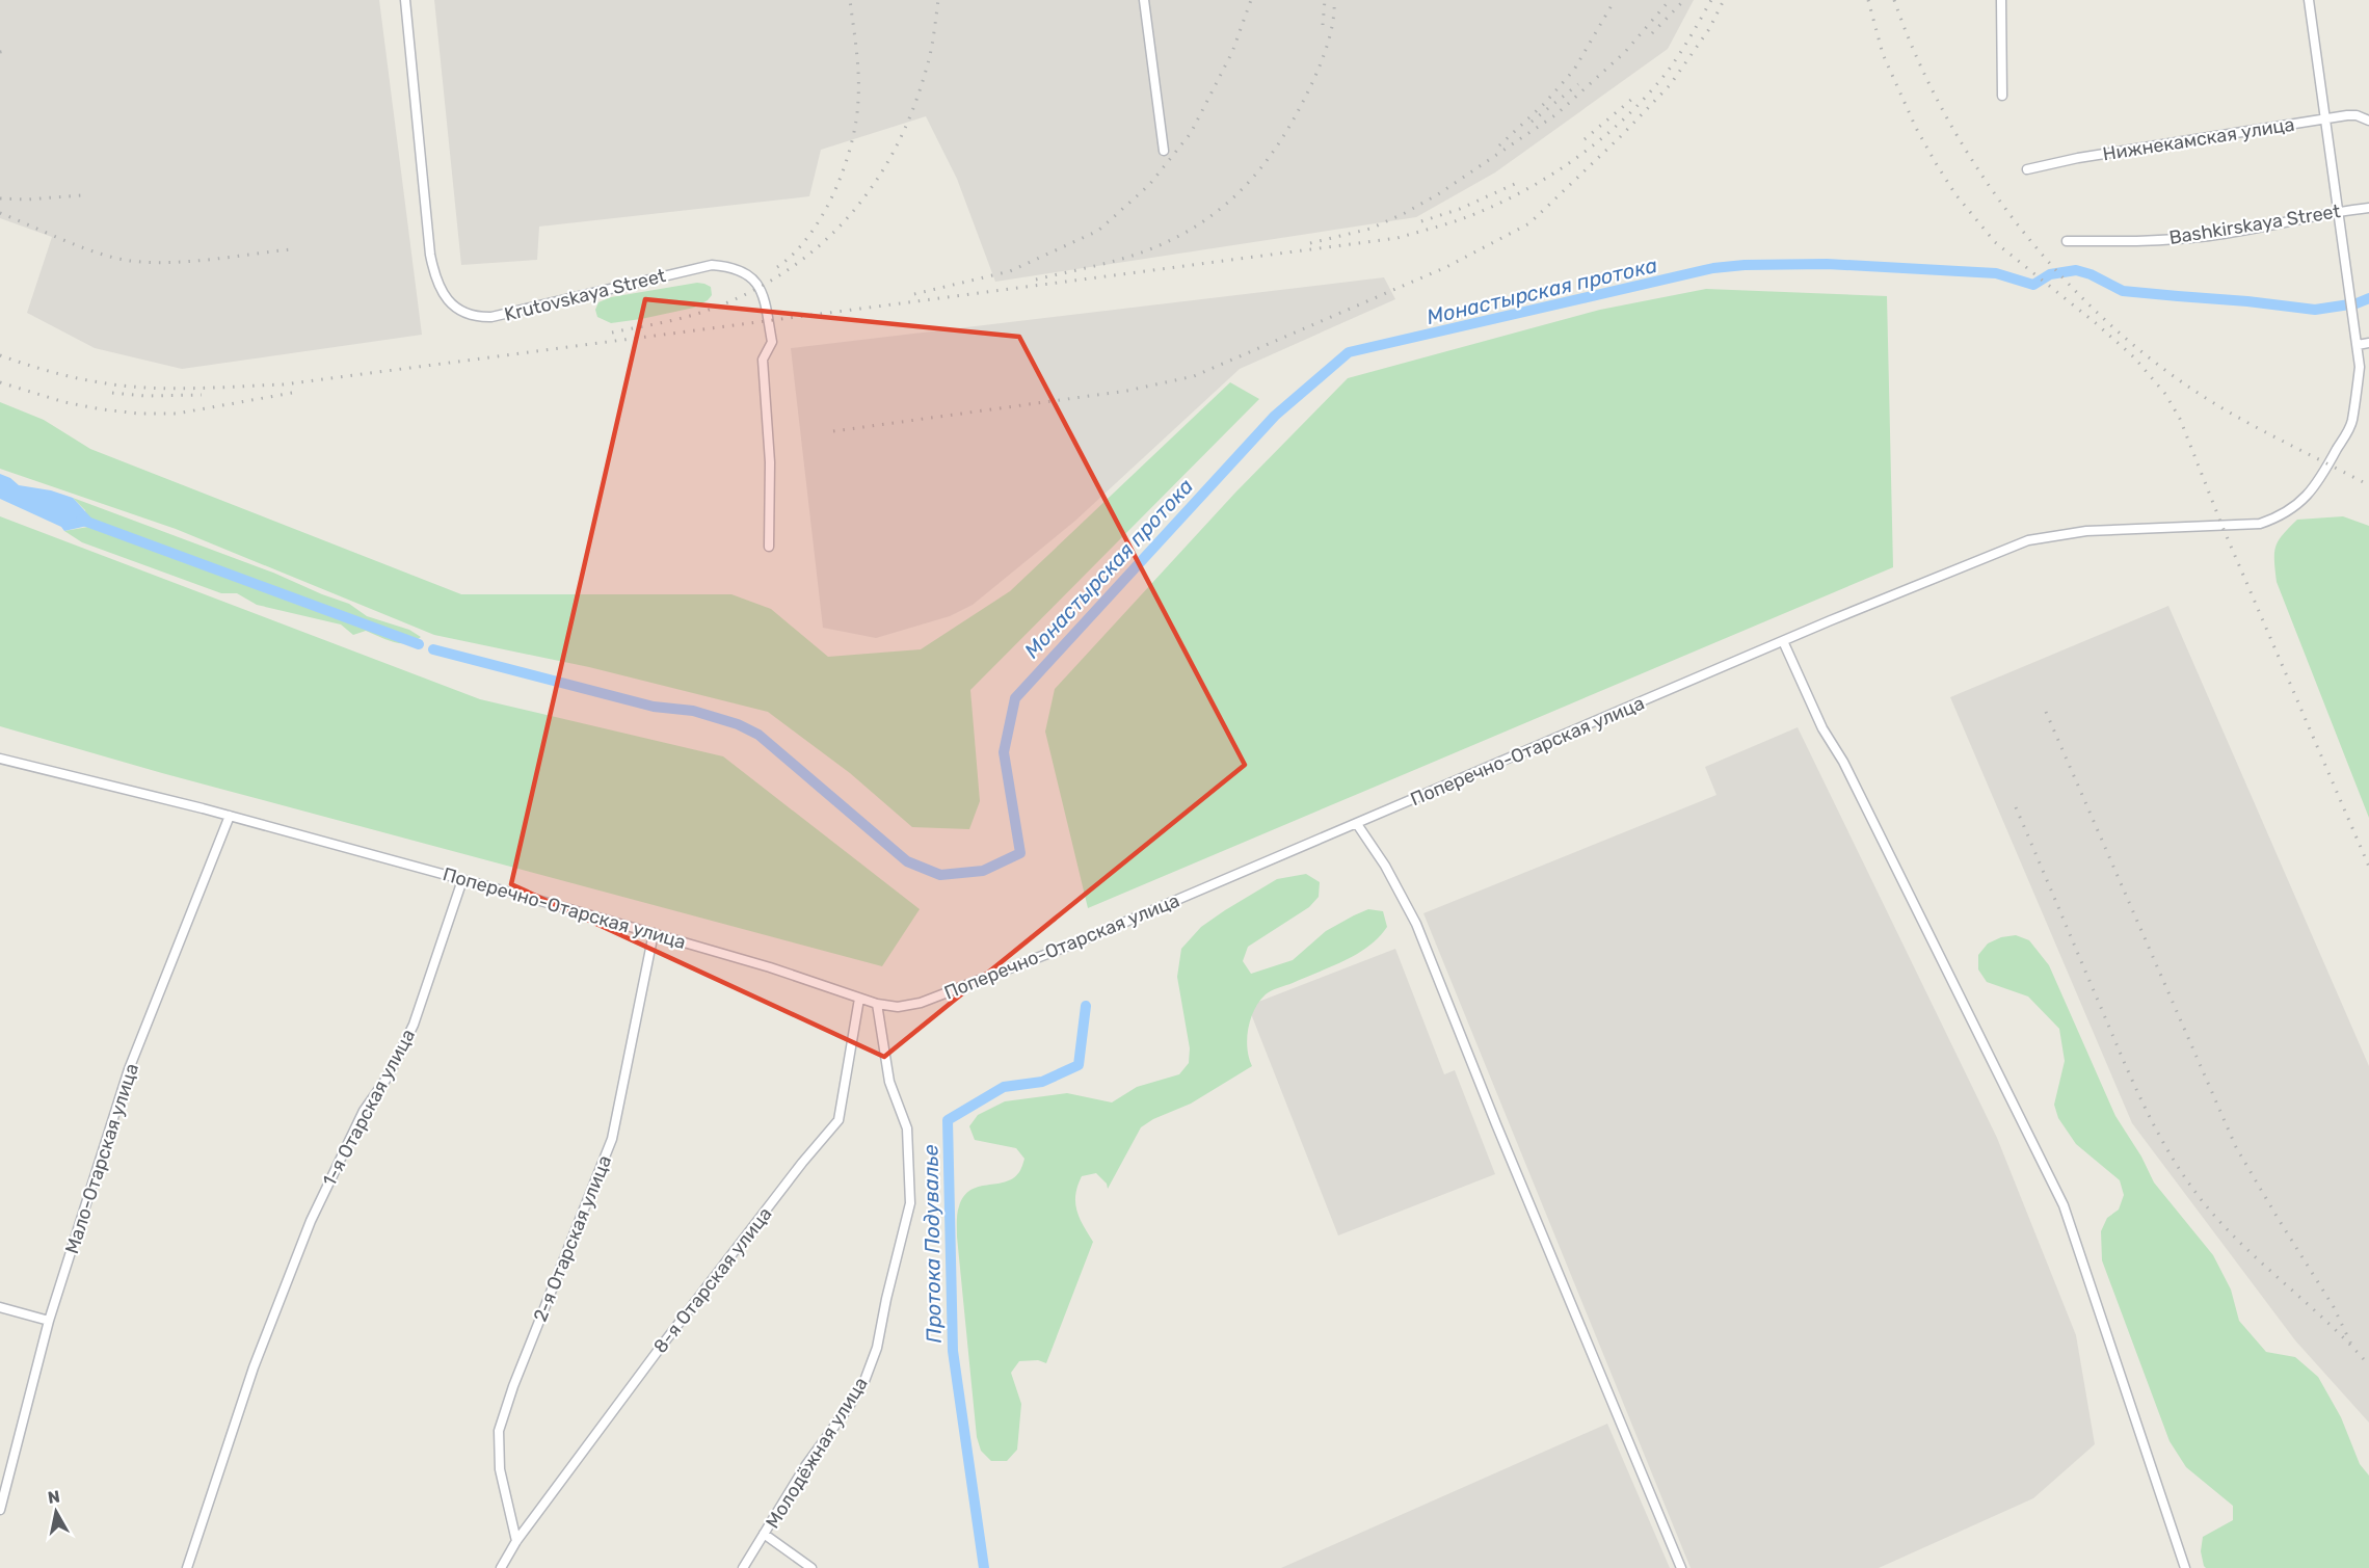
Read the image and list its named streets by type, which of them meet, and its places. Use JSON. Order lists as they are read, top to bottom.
{
  "streets": {
    "street": [
      "Нижнекамская улица",
      "Bashkirskaya Street",
      "Krutovskaya Street",
      "Поперечно-Отарская улица",
      "1-я Отарская улица",
      "Мало-Отарская улица",
      "2-я Отарская улица",
      "8-я Отарская улица",
      "Молодёжная улица"
    ]
  },
  "crossings": [
    ["Нижнекамская улица", "Поперечно-Отарская улица"],
    ["Bashkirskaya Street", "Поперечно-Отарская улица"],
    ["Поперечно-Отарская улица", "1-я Отарская улица"],
    ["Поперечно-Отарская улица", "Мало-Отарская улица"],
    ["Поперечно-Отарская улица", "2-я Отарская улица"],
    ["Поперечно-Отарская улица", "8-я Отарская улица"],
    ["Поперечно-Отарская улица", "Молодёжная улица"],
    ["2-я Отарская улица", "8-я Отарская улица"]
  ],
  "water": ["Монастырская протока", "Протока Подувалье"],
  "north": "top"
}
